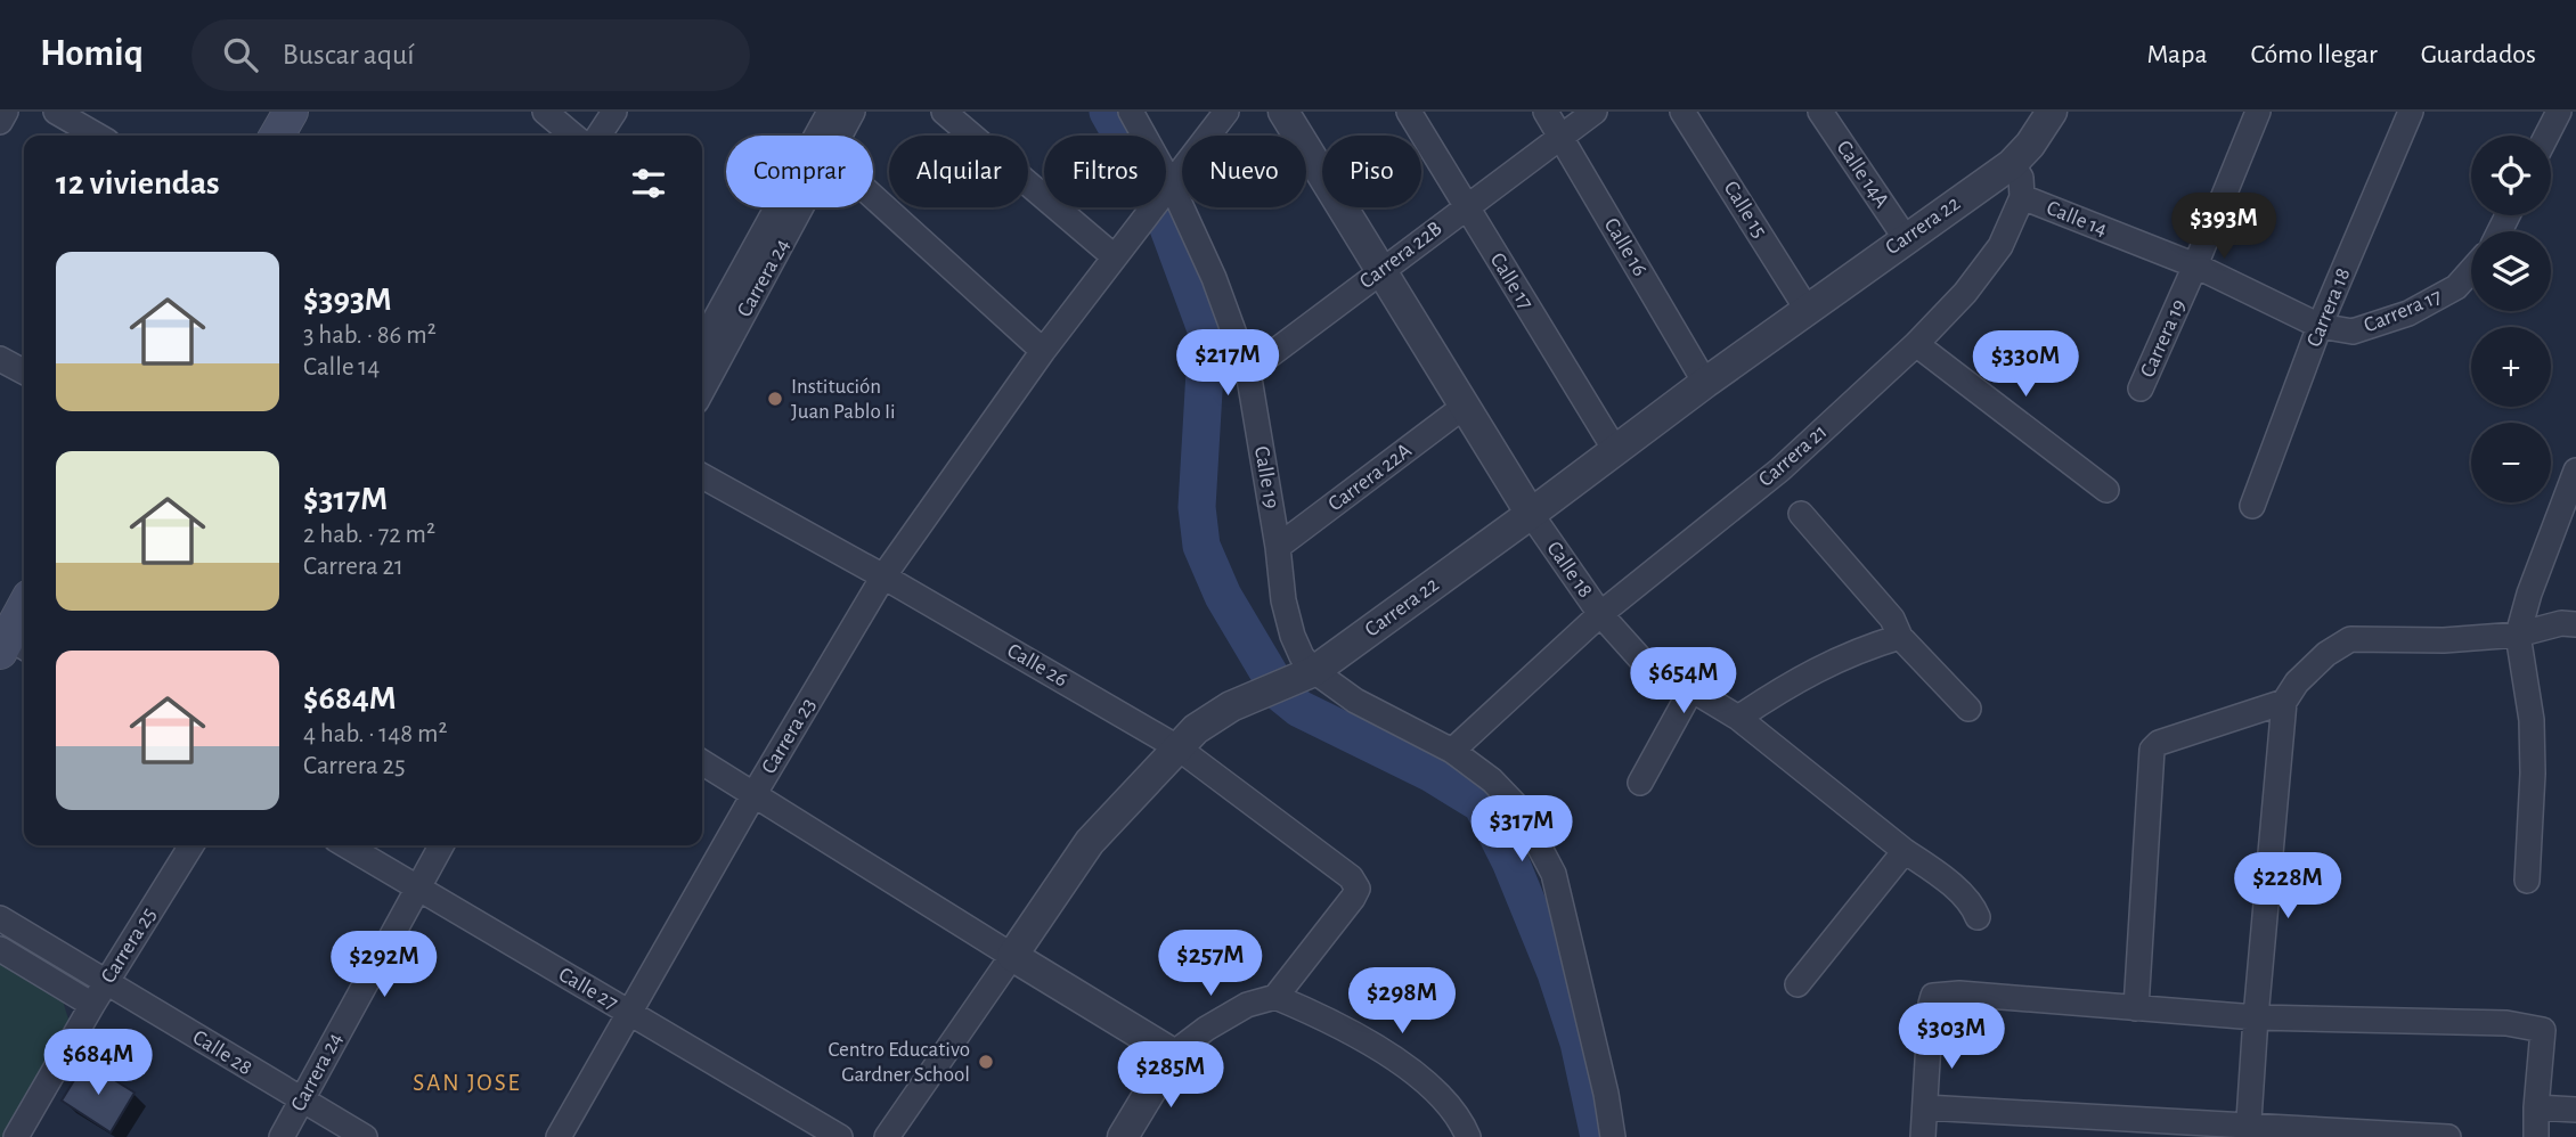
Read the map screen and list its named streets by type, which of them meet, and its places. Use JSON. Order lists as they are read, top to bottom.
{
  "streets": {
    "street": [
      "Calle 14A",
      "Calle 15",
      "Calle 14",
      "Carrera 22",
      "Calle 16",
      "Carrera 22B",
      "Carrera 24",
      "Calle 17",
      "Carrera 18",
      "Carrera 17",
      "Carrera 19",
      "Carrera 21",
      "Calle 19",
      "Carrera 22A",
      "Calle 18",
      "Calle 26",
      "Carrera 23",
      "Carrera 25",
      "Calle 27",
      "Calle 28"
    ]
  },
  "crossings": [
    ["Calle 14A", "Carrera 22"],
    ["Calle 15", "Carrera 22"],
    ["Calle 14", "Carrera 18"],
    ["Calle 14", "Carrera 17"],
    ["Calle 14", "Carrera 19"],
    ["Calle 14", "Carrera 21"],
    ["Carrera 22", "Calle 16"],
    ["Carrera 22", "Calle 17"],
    ["Carrera 22", "Calle 19"],
    ["Carrera 22", "Calle 18"],
    ["Carrera 22", "Calle 26"],
    ["Calle 16", "Carrera 22B"],
    ["Carrera 22B", "Calle 17"],
    ["Carrera 22B", "Calle 19"],
    ["Carrera 22B", "Calle 18"],
    ["Carrera 24", "Calle 27"],
    ["Carrera 24", "Calle 28"],
    ["Carrera 21", "Calle 18"],
    ["Calle 19", "Carrera 22A"],
    ["Carrera 22A", "Calle 18"],
    ["Calle 26", "Carrera 23"],
    ["Carrera 23", "Calle 27"],
    ["Carrera 25", "Calle 28"]
  ],
  "districts": ["SAN JOSE"],
  "places": ["Institución Juan Pablo Ii", "Centro Educativo Gardner School"],
  "page": {
    "header": "Homiq",
    "search": "Buscar aquí",
    "nav": ["Mapa", "Cómo llegar", "Guardados"],
    "map_buttons": ["+", "−"],
    "chip": [
      "Comprar",
      "Alquilar",
      "Filtros",
      "Nuevo",
      "Piso"
    ],
    "heading": "12 viviendas",
    "price": [
      "$393M",
      "$217M",
      "$330M",
      "$654M",
      "$317M",
      "$228M",
      "$257M",
      "$292M",
      "$298M",
      "$303M",
      "$684M",
      "$285M"
    ],
    "list": [
      {
        "name": "$393M",
        "note": "3 hab. · 86 m² · Calle 14"
      },
      {
        "name": "$317M",
        "note": "2 hab. · 72 m² · Carrera 21"
      },
      {
        "name": "$684M",
        "note": "4 hab. · 148 m² · Carrera 25"
      }
    ]
  }
}
